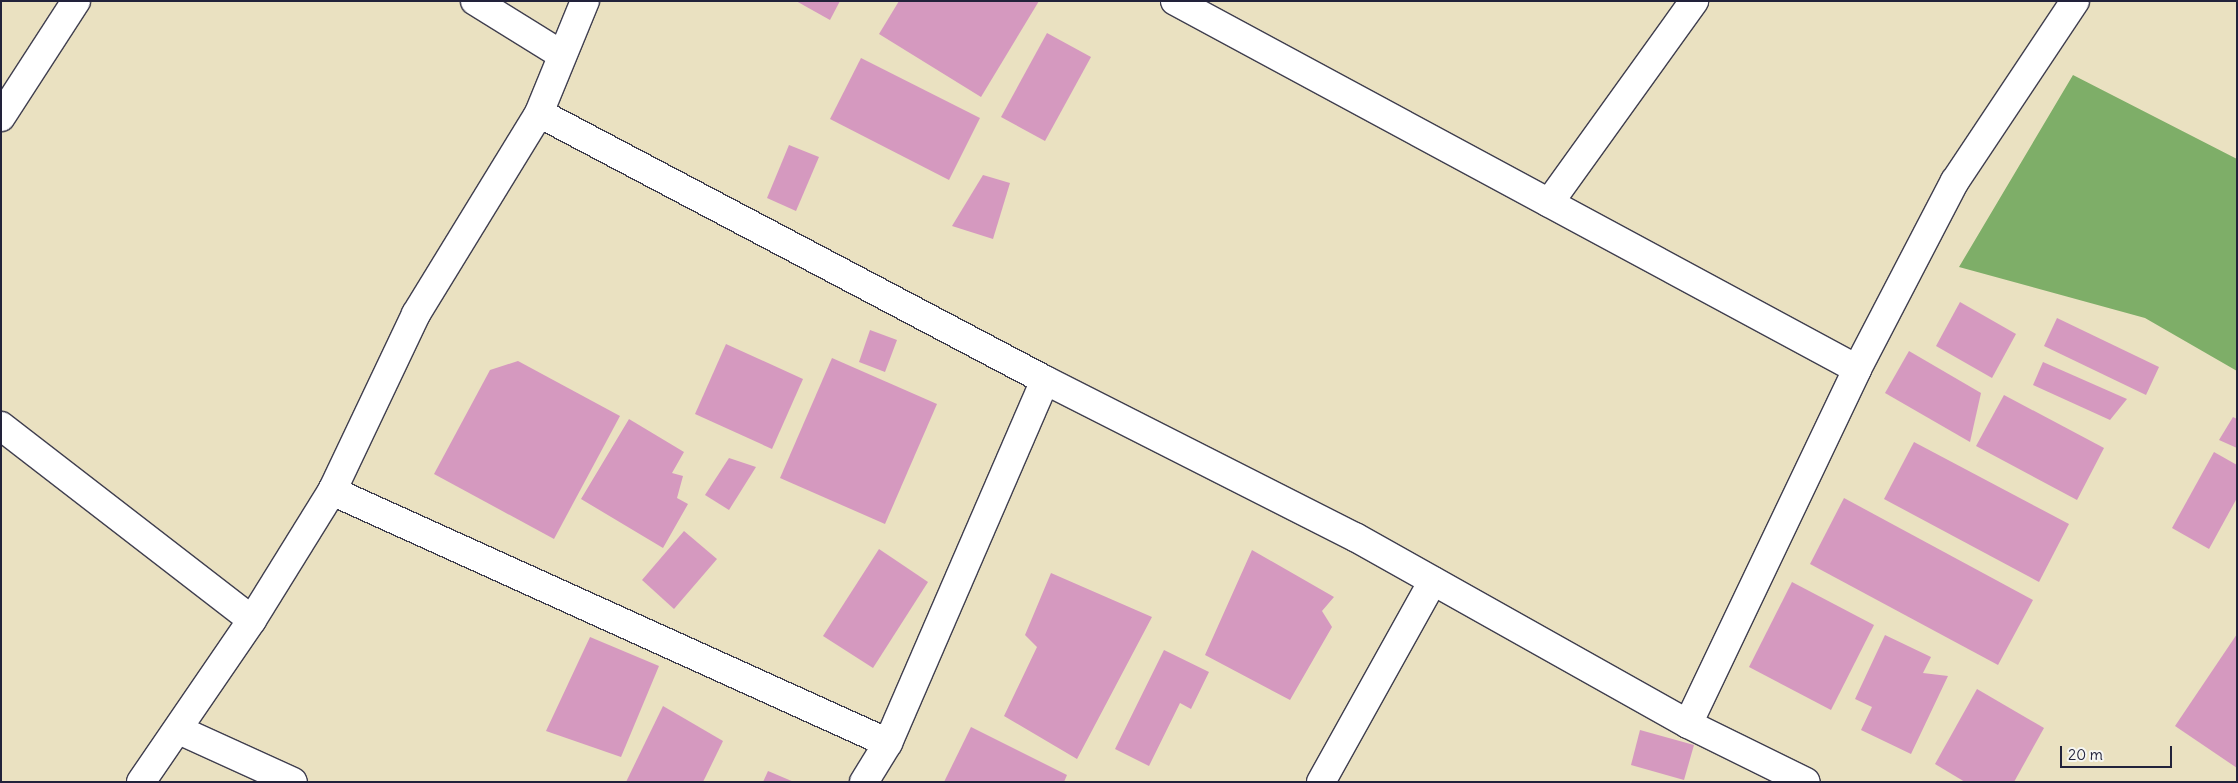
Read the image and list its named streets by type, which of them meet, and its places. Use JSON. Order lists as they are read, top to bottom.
{
  "scale_bar": "20 m"
}
